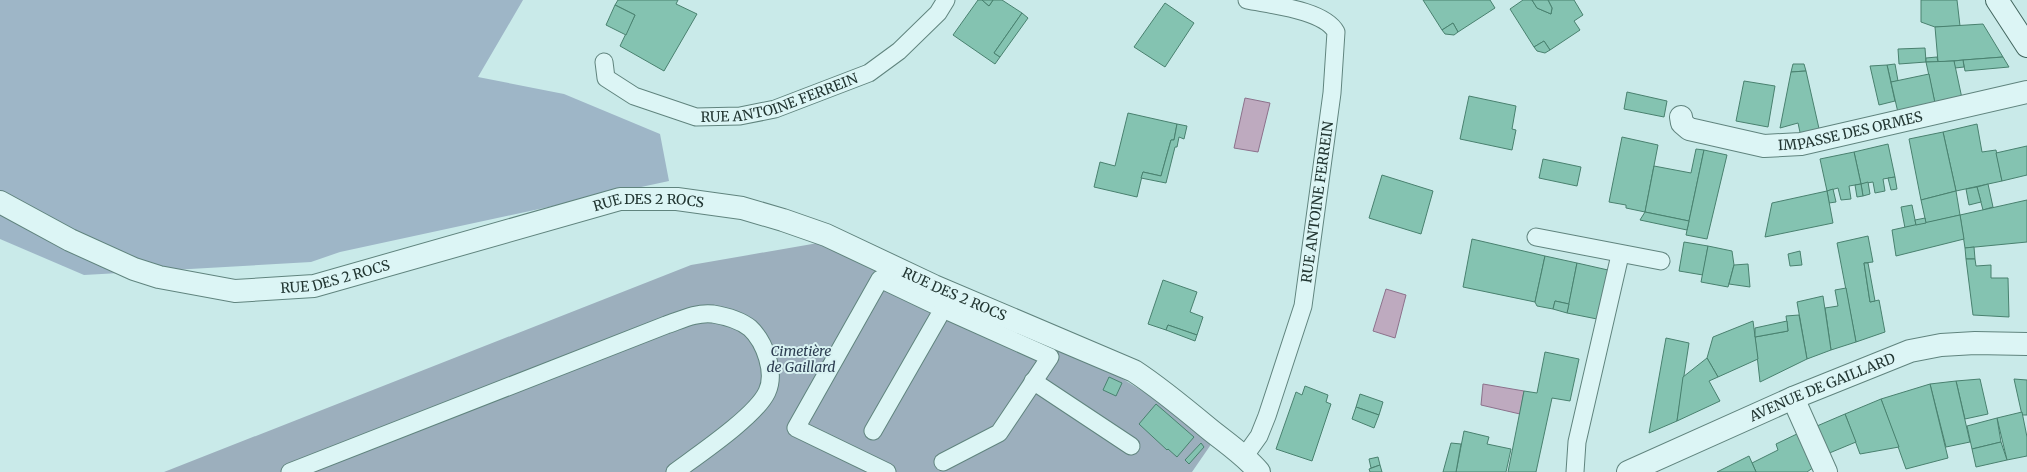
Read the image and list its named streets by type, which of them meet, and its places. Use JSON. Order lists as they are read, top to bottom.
{
  "streets": {
    "street": ["IMPASSE DES ORMES", "RUE DES 2 ROCS", "AVENUE DE GAILLARD"],
    "lane": ["RUE ANTOINE FERREIN"]
  },
  "crossings": [
    ["RUE ANTOINE FERREIN", "RUE DES 2 ROCS"]
  ],
  "parks": ["Cimetière de Gaillard"]
}
